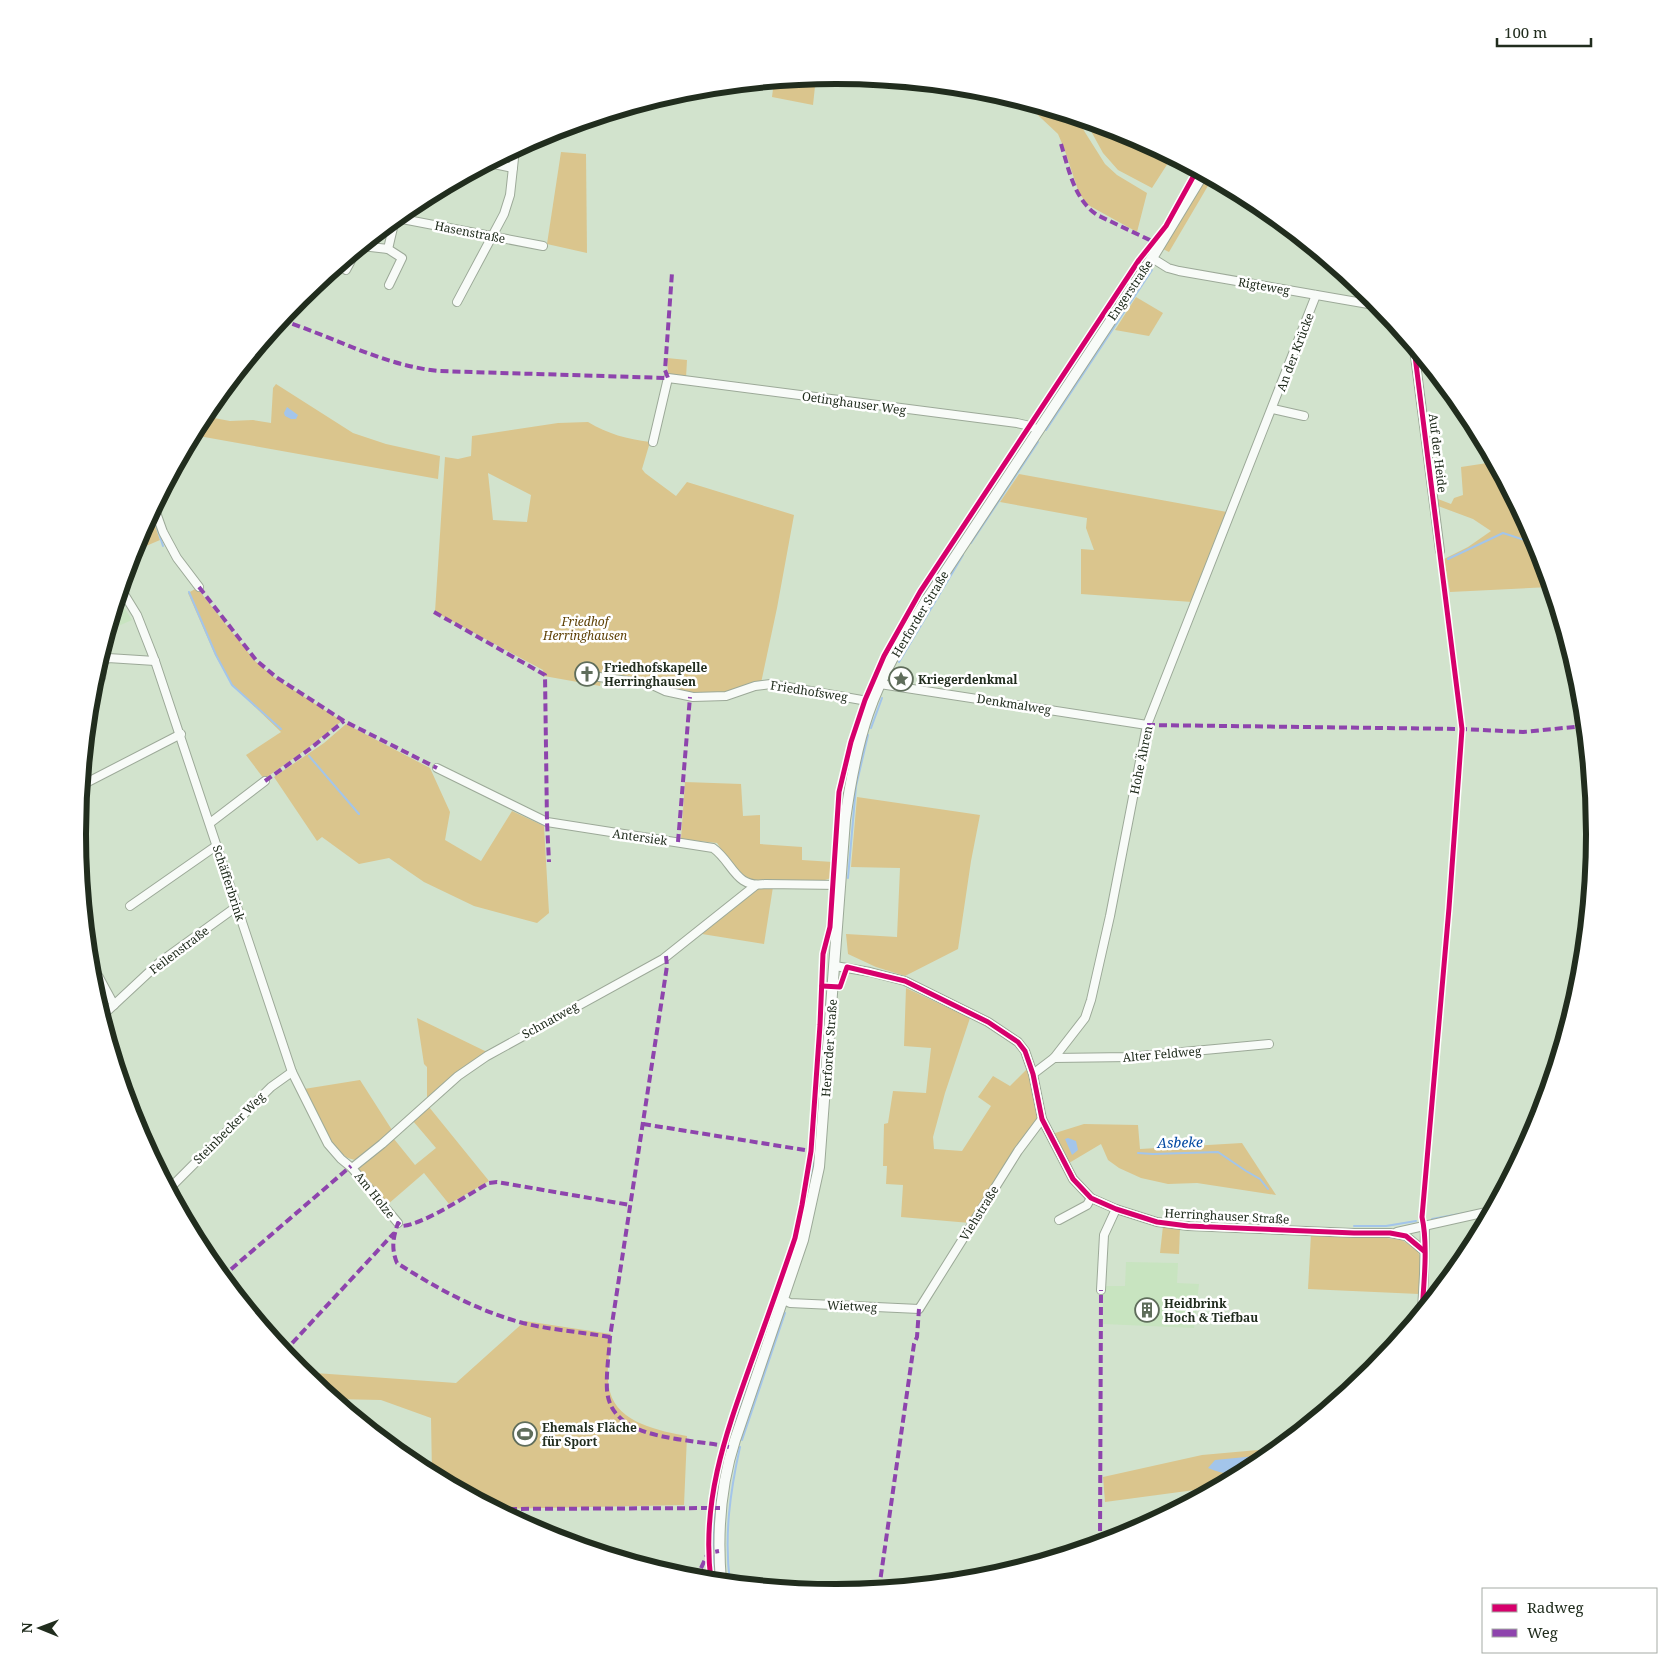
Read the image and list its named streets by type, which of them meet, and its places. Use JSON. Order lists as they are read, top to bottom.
{
  "streets": {
    "main road": ["Engerstraße", "Herforder Straße"],
    "street": [
      "Hasenstraße",
      "Rigteweg",
      "An der Krücke",
      "Oetinghauser Weg",
      "Auf der Heide",
      "Friedhofsweg",
      "Denkmalweg",
      "Hohe Ähren",
      "Antersiek",
      "Schäfferbrink",
      "Feilenstraße",
      "Schnatweg",
      "Alter Feldweg",
      "Steinbecker Weg",
      "Am Holze",
      "Viehstraße",
      "Herringhauser Straße",
      "Wietweg"
    ]
  },
  "crossings": [
    ["Rigteweg", "Engerstraße"],
    ["Rigteweg", "An der Krücke"],
    ["Engerstraße", "Herforder Straße"],
    ["An der Krücke", "Hohe Ähren"],
    ["Oetinghauser Weg", "Herforder Straße"],
    ["Herforder Straße", "Friedhofsweg"],
    ["Herforder Straße", "Denkmalweg"],
    ["Herforder Straße", "Herringhauser Straße"],
    ["Herforder Straße", "Wietweg"],
    ["Denkmalweg", "Hohe Ähren"],
    ["Hohe Ähren", "Alter Feldweg"],
    ["Hohe Ähren", "Herringhauser Straße"],
    ["Antersiek", "Schnatweg"],
    ["Schäfferbrink", "Feilenstraße"],
    ["Schäfferbrink", "Schnatweg"],
    ["Schäfferbrink", "Steinbecker Weg"],
    ["Schäfferbrink", "Am Holze"],
    ["Schnatweg", "Am Holze"],
    ["Viehstraße", "Herringhauser Straße"],
    ["Viehstraße", "Wietweg"]
  ],
  "water": ["Asbeke"],
  "parks": ["Friedhof Herringhausen"],
  "places": {
    "church": ["Friedhofskapelle Herringhausen"],
    "place": ["Kriegerdenkmal"],
    "building": ["Heidbrink Hoch & Tiefbau"],
    "sports": ["Ehemals Fläche für Sport"]
  },
  "legend": ["Radweg", "Weg"],
  "scale_bar": "100 m",
  "north": "left"
}
